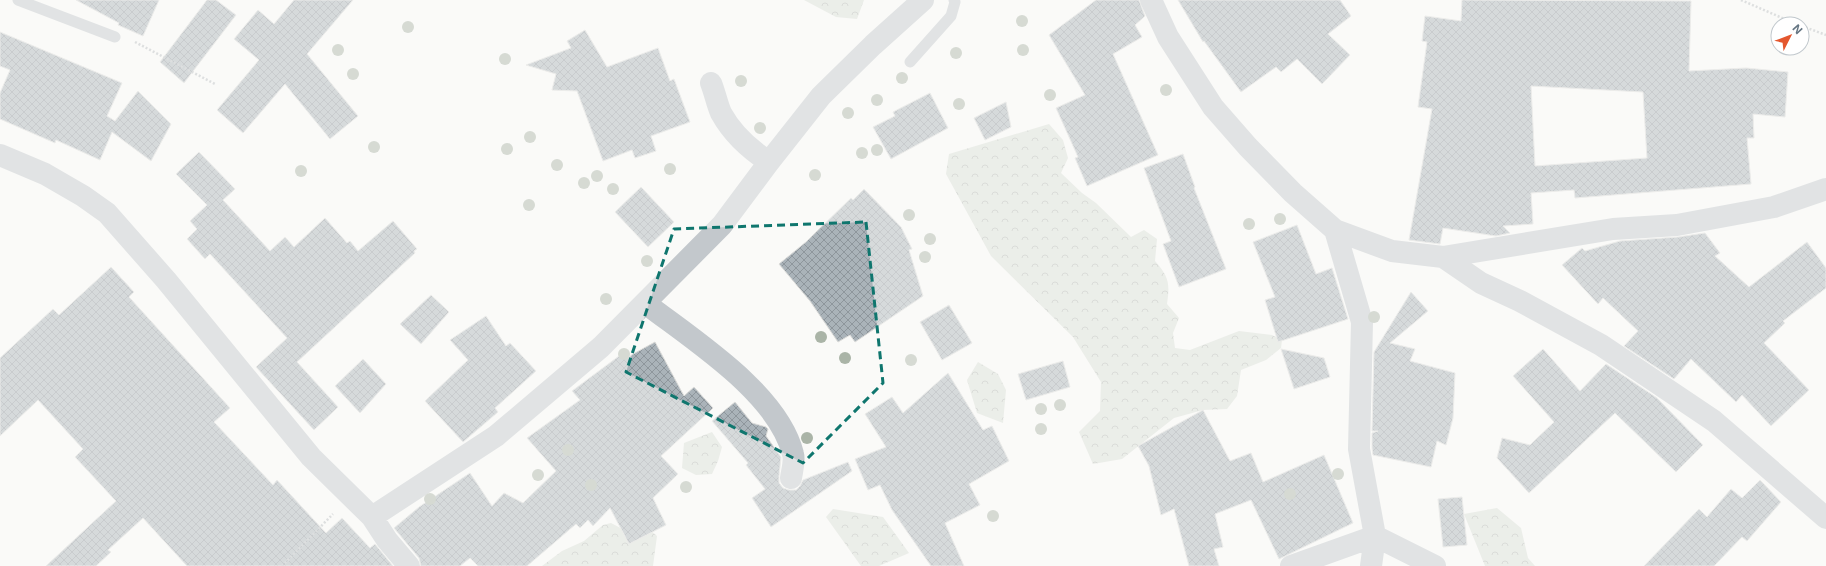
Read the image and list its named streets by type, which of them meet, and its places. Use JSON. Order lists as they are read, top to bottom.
{
  "north": "top right"
}
